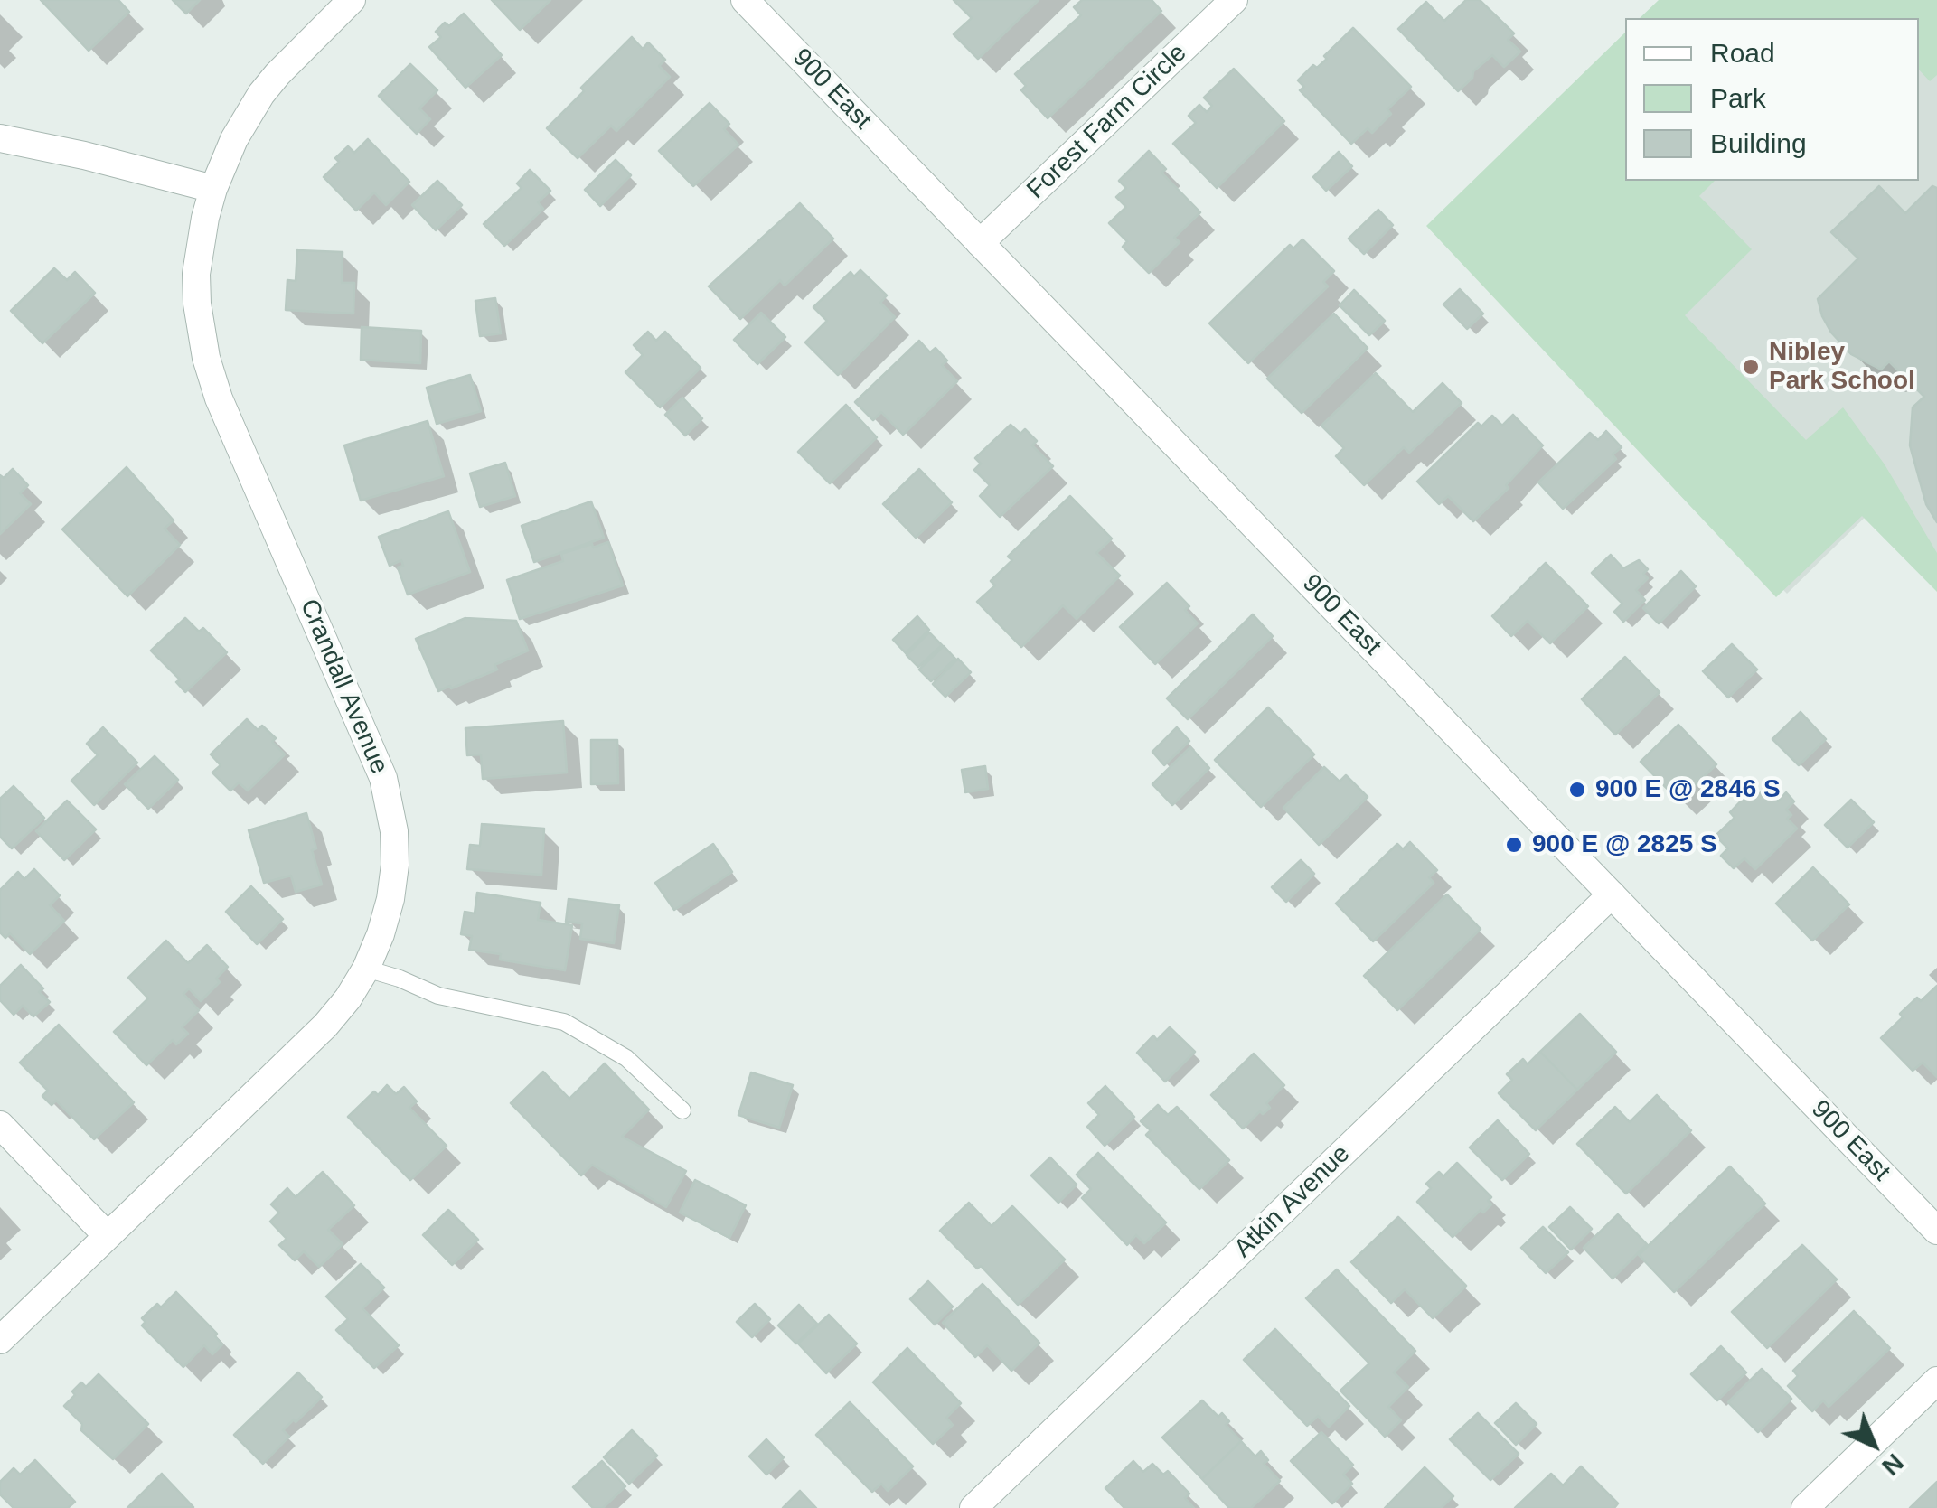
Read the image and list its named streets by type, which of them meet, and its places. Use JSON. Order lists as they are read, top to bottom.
{
  "streets": {
    "street": [
      "900 East",
      "Forest Farm Circle",
      "Crandall Avenue",
      "Atkin Avenue"
    ]
  },
  "crossings": [
    ["900 East", "Forest Farm Circle"],
    ["900 East", "Atkin Avenue"]
  ],
  "places": ["Nibley Park School", "900 E @ 2846 S", "900 E @ 2825 S"],
  "legend": ["Road", "Park", "Building"],
  "north": "bottom right"
}
